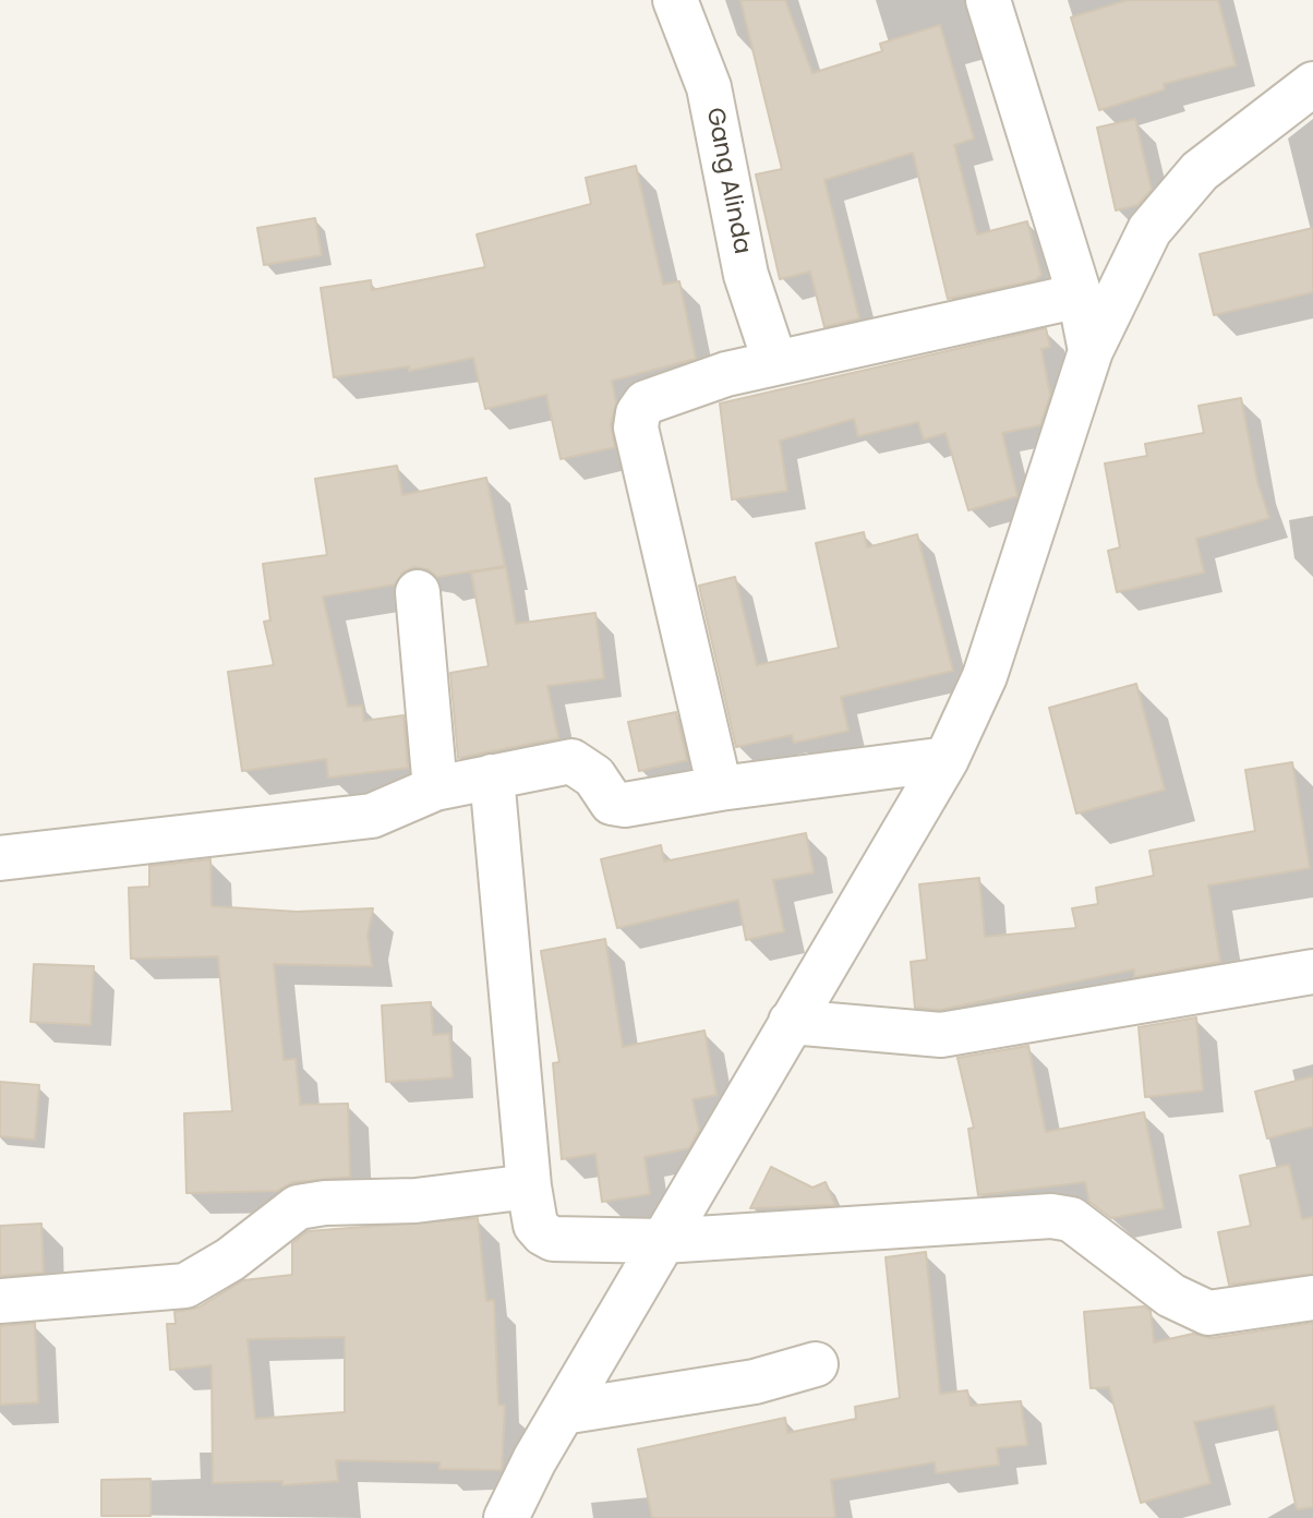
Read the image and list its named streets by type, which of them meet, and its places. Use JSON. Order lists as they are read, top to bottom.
{
  "streets": {
    "street": ["Gang Alinda"]
  }
}
